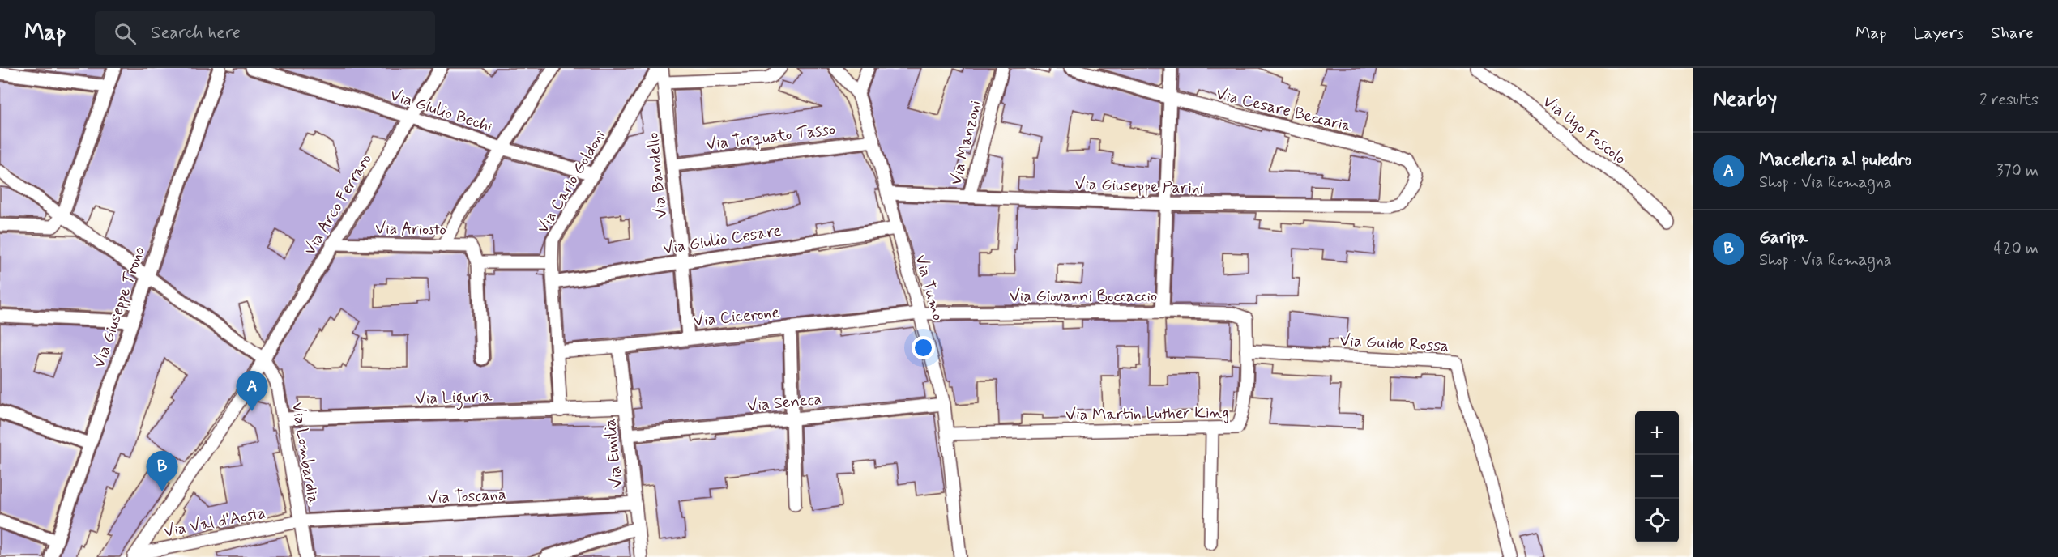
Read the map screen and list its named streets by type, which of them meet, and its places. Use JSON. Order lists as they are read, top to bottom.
{
  "streets": {
    "street": [
      "Via Cesare Beccaria",
      "Via Giulio Bechi",
      "Via Ugo Foscolo",
      "Via Torquato Tasso",
      "Via Manzoni",
      "Via Bandello",
      "Via Carlo Goldoni",
      "Via Giuseppe Parini",
      "Via Arco Ferraro",
      "Via Ariosto",
      "Via Giulio Cesare",
      "Via Tumo",
      "Via Giovanni Boccaccio",
      "Via Giuseppe Trono",
      "Via Cicerone",
      "Via Guido Rossa",
      "Via Liguria",
      "Via Seneca",
      "Via Martin Luther King",
      "Via Lombardia",
      "Via Emilia",
      "Via Toscana",
      "Via Val d'Aosta"
    ]
  },
  "crossings": [
    ["Via Cesare Beccaria", "Via Giuseppe Parini"],
    ["Via Giulio Bechi", "Via Carlo Goldoni"],
    ["Via Giulio Bechi", "Via Arco Ferraro"],
    ["Via Torquato Tasso", "Via Bandello"],
    ["Via Torquato Tasso", "Via Tumo"],
    ["Via Manzoni", "Via Giuseppe Parini"],
    ["Via Bandello", "Via Carlo Goldoni"],
    ["Via Bandello", "Via Giulio Cesare"],
    ["Via Bandello", "Via Cicerone"],
    ["Via Carlo Goldoni", "Via Giulio Cesare"],
    ["Via Carlo Goldoni", "Via Cicerone"],
    ["Via Carlo Goldoni", "Via Liguria"],
    ["Via Giuseppe Parini", "Via Tumo"],
    ["Via Arco Ferraro", "Via Ariosto"],
    ["Via Arco Ferraro", "Via Lombardia"],
    ["Via Arco Ferraro", "Via Val d'Aosta"],
    ["Via Giulio Cesare", "Via Tumo"],
    ["Via Tumo", "Via Giovanni Boccaccio"],
    ["Via Tumo", "Via Cicerone"],
    ["Via Tumo", "Via Seneca"],
    ["Via Tumo", "Via Martin Luther King"],
    ["Via Giovanni Boccaccio", "Via Cicerone"],
    ["Via Giovanni Boccaccio", "Via Martin Luther King"],
    ["Via Cicerone", "Via Emilia"],
    ["Via Guido Rossa", "Via Martin Luther King"],
    ["Via Liguria", "Via Lombardia"],
    ["Via Liguria", "Via Emilia"],
    ["Via Seneca", "Via Emilia"],
    ["Via Lombardia", "Via Toscana"],
    ["Via Lombardia", "Via Val d'Aosta"],
    ["Via Emilia", "Via Toscana"],
    ["Via Toscana", "Via Val d'Aosta"]
  ],
  "page": {
    "header": "Map",
    "search": "Search here",
    "nav": ["Map", "Layers", "Share"],
    "heading": ["Nearby", "2 results"],
    "list": [
      {
        "mark": "A",
        "name": "Macelleria al puledro",
        "note": "Shop · Via Romagna",
        "value": "370 m"
      },
      {
        "mark": "B",
        "name": "Garipa",
        "note": "Shop · Via Romagna",
        "value": "420 m"
      }
    ],
    "pins": ["A", "B"],
    "map_buttons": ["+", "−"]
  }
}
